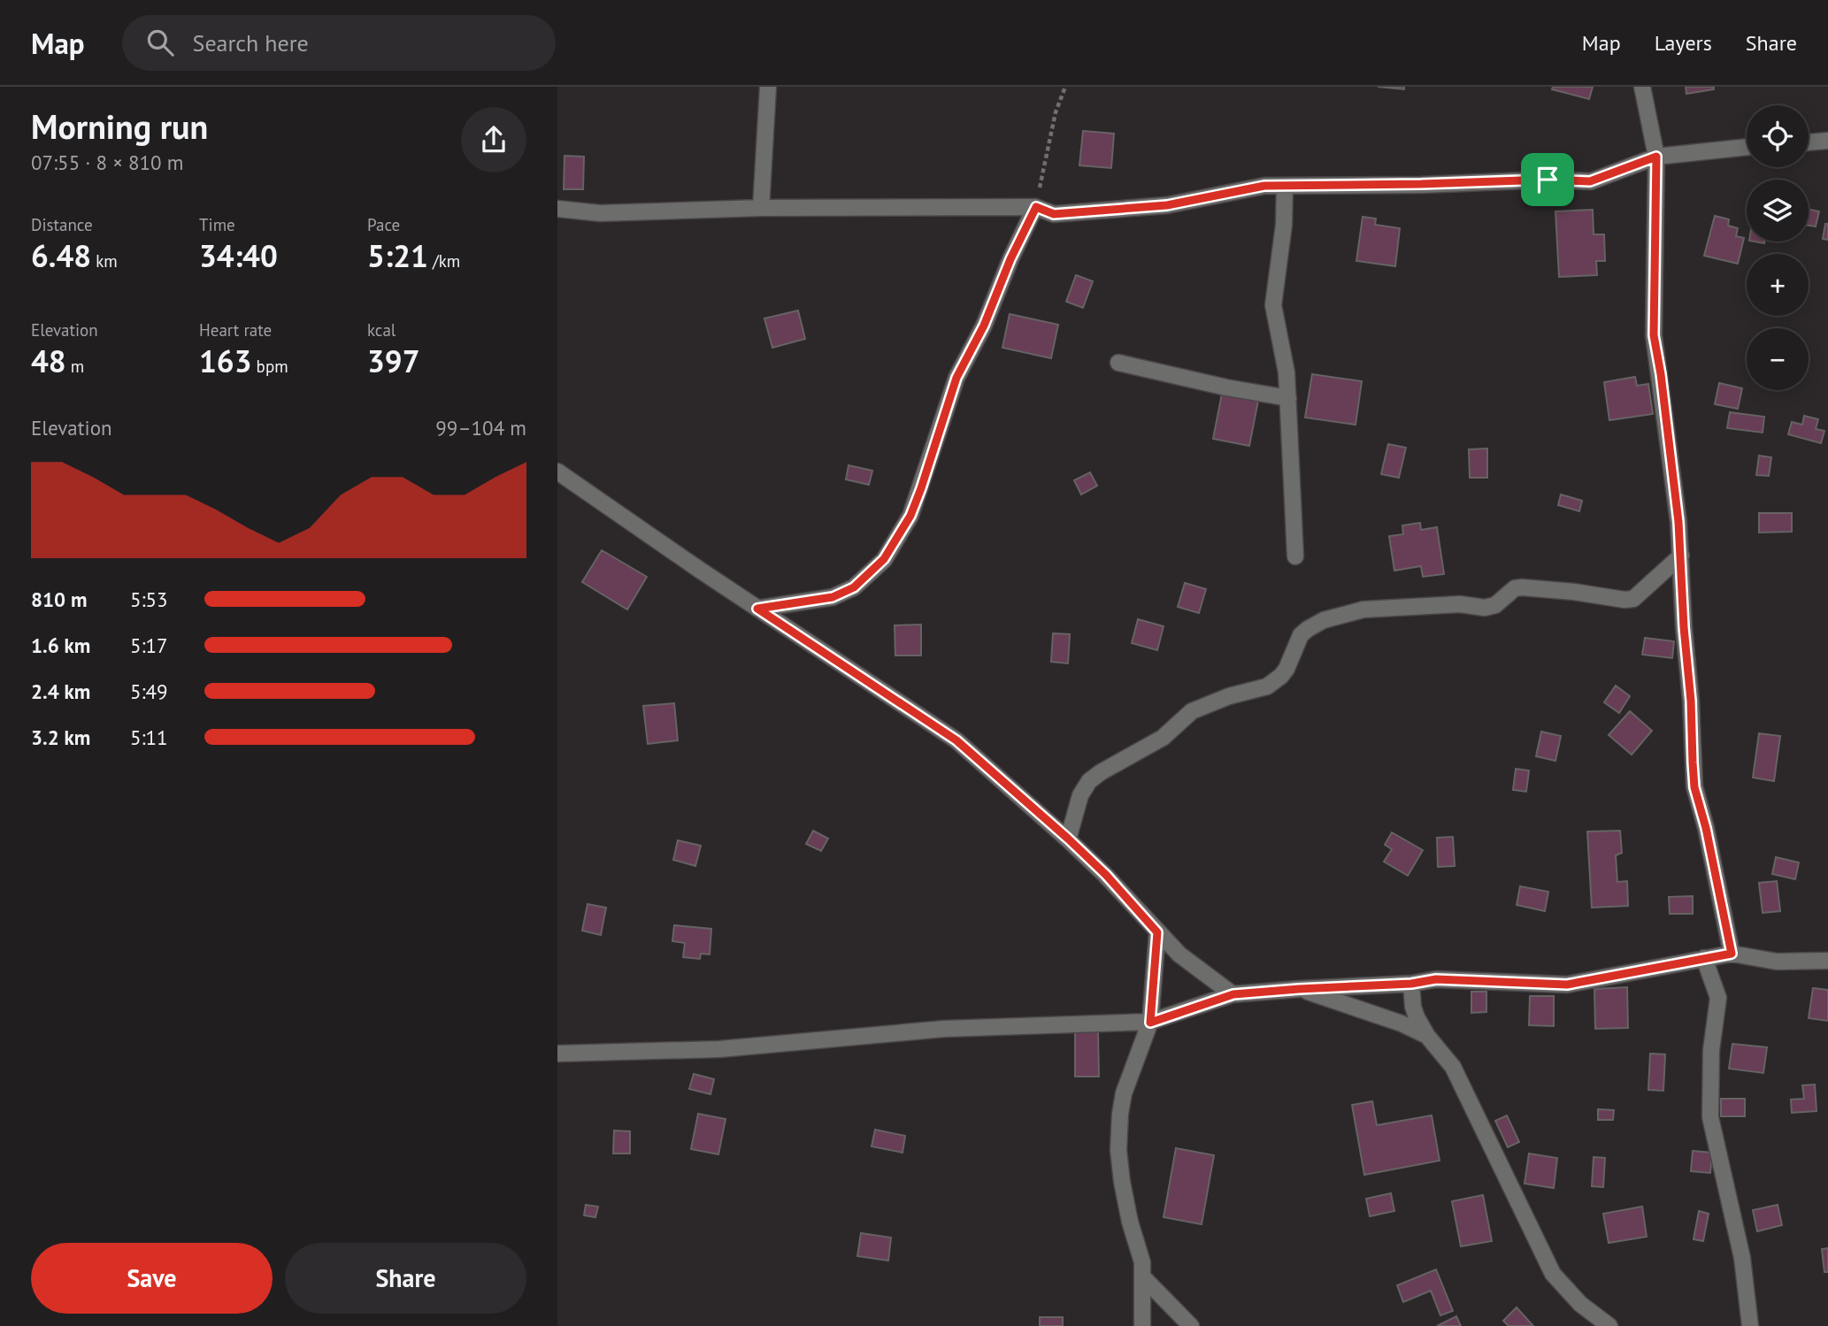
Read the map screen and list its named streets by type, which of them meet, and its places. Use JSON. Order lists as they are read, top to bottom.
{
  "page": {
    "header": "Map",
    "search": "Search here",
    "nav": ["Map", "Layers", "Share"],
    "heading": ["Morning run", "07:55 · 8 × 810 m"],
    "map_buttons": ["+", "−"],
    "stats": [
      ["Distance", "6.48 km"],
      ["Time", "34:40"],
      ["Pace", "5:21 /km"],
      ["Elevation", "48 m"],
      ["Heart rate", "163 bpm"],
      ["kcal", "397"]
    ],
    "chart": ["Elevation", "99–104 m"],
    "list": [
      {
        "name": "810 m",
        "note": "5:53"
      },
      {
        "name": "1.6 km",
        "note": "5:17"
      },
      {
        "name": "2.4 km",
        "note": "5:49"
      },
      {
        "name": "3.2 km",
        "note": "5:11"
      }
    ],
    "buttons": ["Save", "Share"]
  }
}
